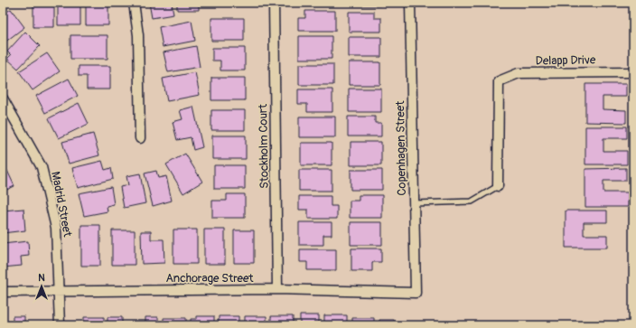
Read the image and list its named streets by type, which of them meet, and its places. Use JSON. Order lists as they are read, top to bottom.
{
  "streets": {
    "street": [
      "Delapp Drive",
      "Stockholm Court",
      "Copenhagen Street",
      "Madrid Street",
      "Anchorage Street"
    ]
  },
  "crossings": [
    ["Stockholm Court", "Anchorage Street"],
    ["Copenhagen Street", "Anchorage Street"],
    ["Madrid Street", "Anchorage Street"]
  ],
  "north": "top"
}
